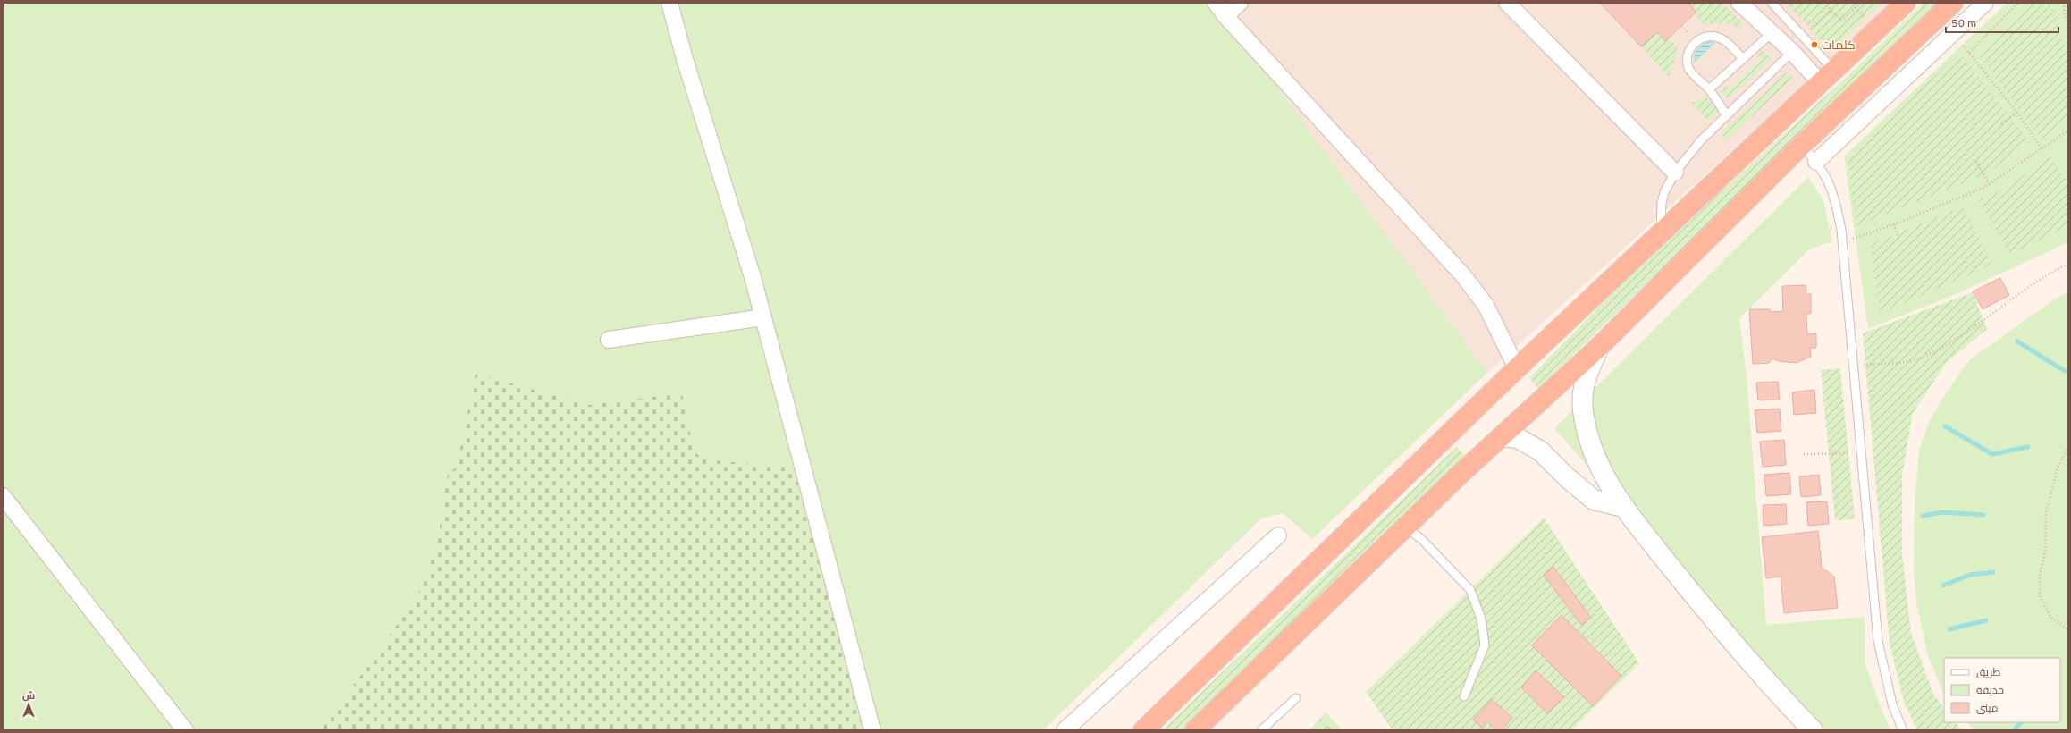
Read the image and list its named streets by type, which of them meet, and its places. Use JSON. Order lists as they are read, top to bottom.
{
  "places": ["كلمات"],
  "legend": ["طريق", "حديقة", "مبنى"],
  "scale_bar": "50 m",
  "north": "top"
}
